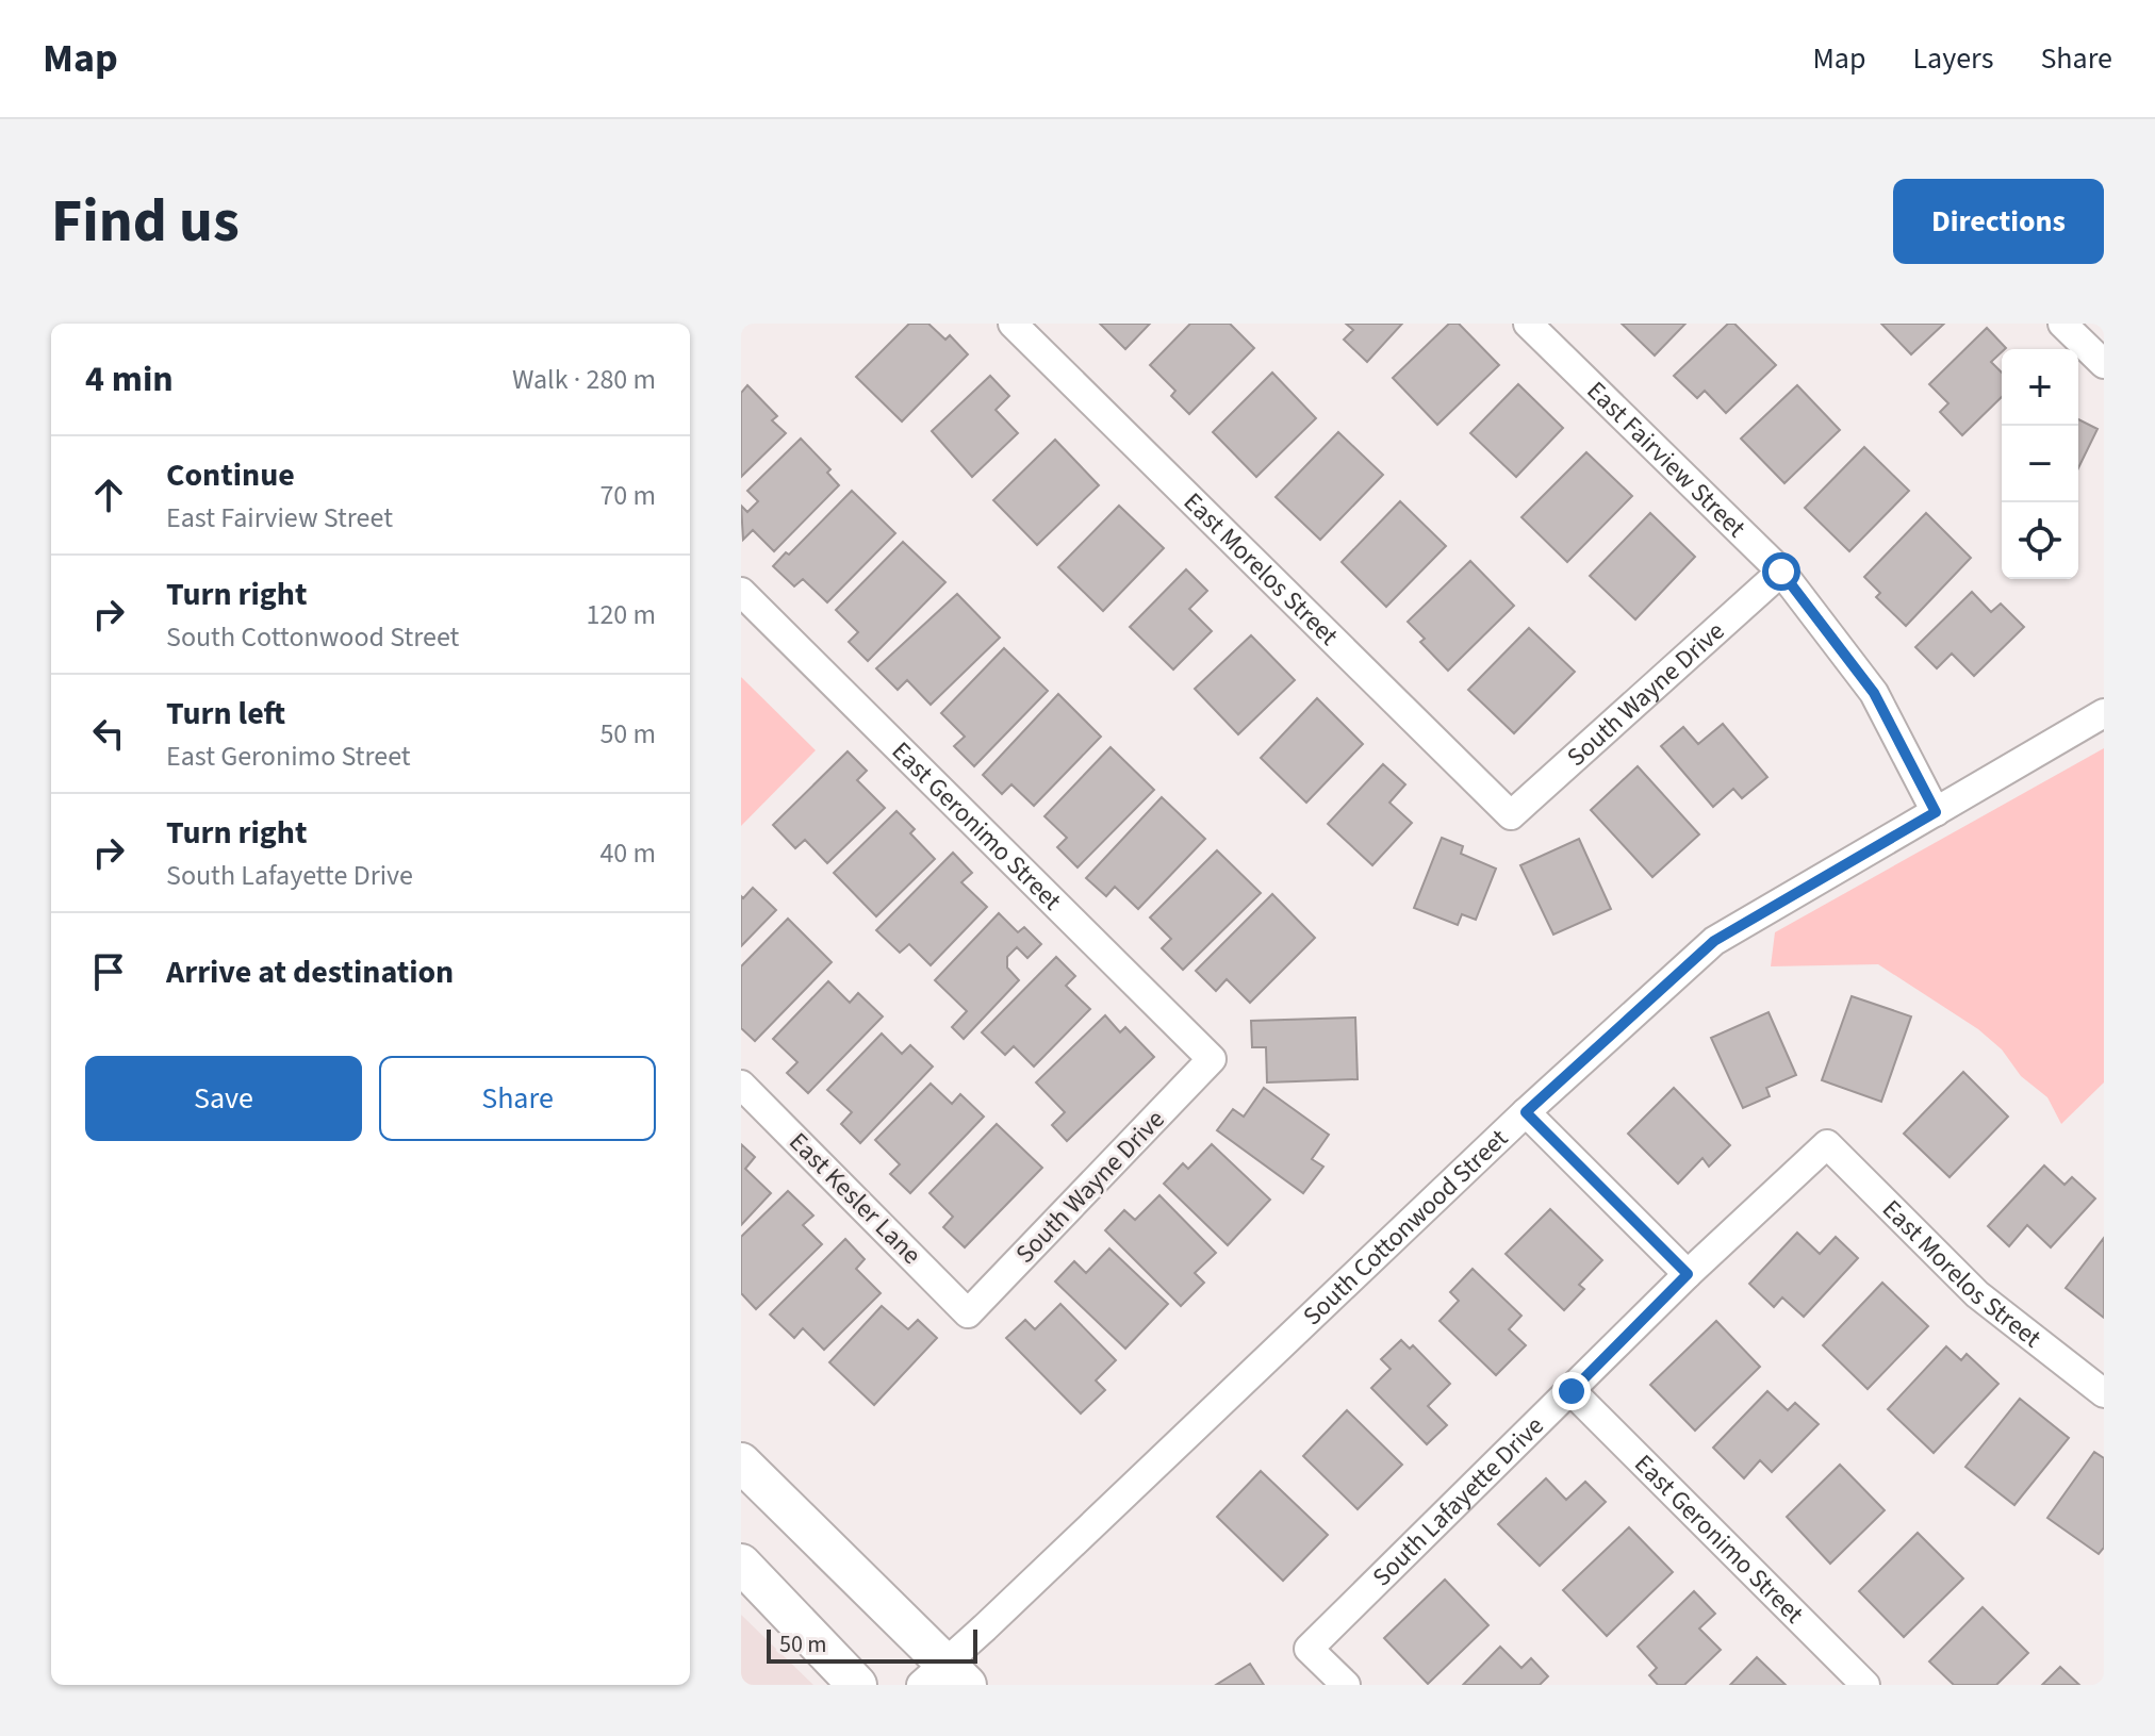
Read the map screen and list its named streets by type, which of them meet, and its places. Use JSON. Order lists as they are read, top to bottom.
{
  "streets": {
    "street": [
      "East Fairview Street",
      "East Morelos Street",
      "South Wayne Drive",
      "East Geronimo Street",
      "East Kesler Lane",
      "South Cottonwood Street",
      "South Lafayette Drive"
    ]
  },
  "crossings": [
    ["East Fairview Street", "South Wayne Drive"],
    ["East Fairview Street", "South Cottonwood Street"],
    ["East Morelos Street", "South Wayne Drive"],
    ["East Morelos Street", "South Lafayette Drive"],
    ["South Wayne Drive", "East Geronimo Street"],
    ["South Wayne Drive", "East Kesler Lane"],
    ["East Geronimo Street", "South Lafayette Drive"]
  ],
  "scale_bar": "50 m",
  "page": {
    "header": "Map",
    "nav": ["Map", "Layers", "Share"],
    "buttons": [
      "Directions",
      ["Save", "Share"]
    ],
    "title": "Find us",
    "heading": ["4 min", "Walk · 280 m"],
    "map_buttons": ["+", "−"],
    "list": [
      ["Continue", "East Fairview Street", "70 m"],
      ["Turn right", "South Cottonwood Street", "120 m"],
      ["Turn left", "East Geronimo Street", "50 m"],
      ["Turn right", "South Lafayette Drive", "40 m"],
      "Arrive at destination"
    ],
    "scale": "50 m"
  }
}
